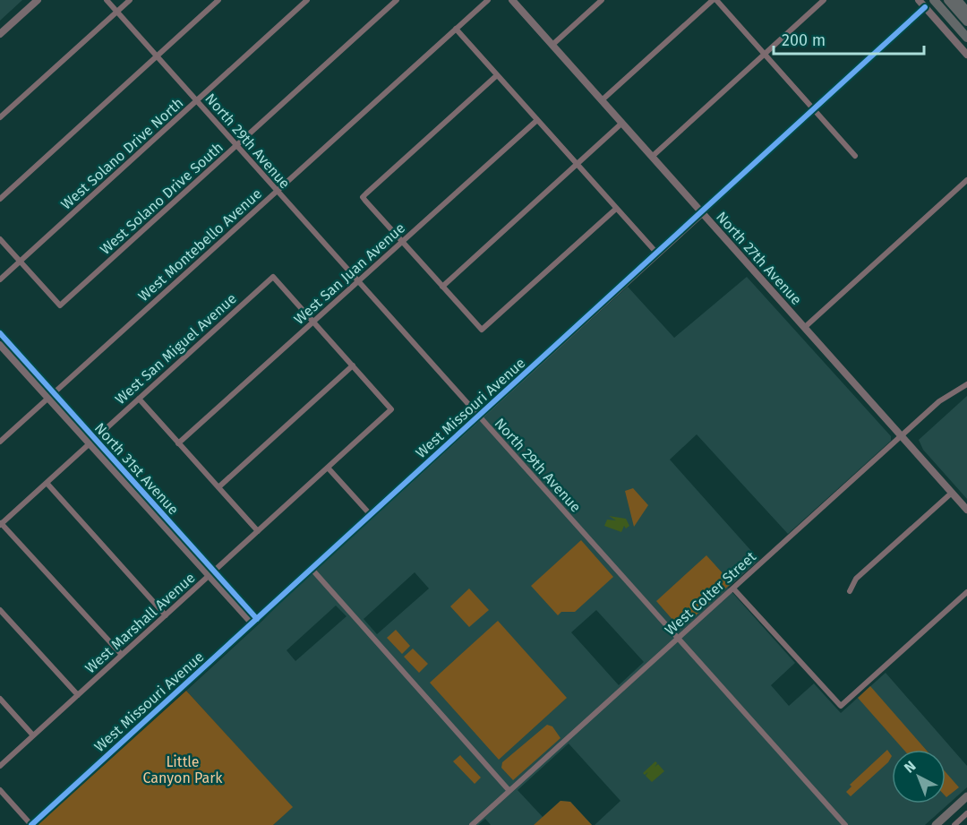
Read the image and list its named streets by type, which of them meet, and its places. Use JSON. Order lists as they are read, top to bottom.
{
  "streets": {
    "street": [
      "North 29th Avenue",
      "West Solano Drive North",
      "West Solano Drive South",
      "West Montebello Avenue",
      "North 27th Avenue",
      "West San Juan Avenue",
      "West San Miguel Avenue",
      "West Missouri Avenue",
      "North 31st Avenue",
      "West Colter Street",
      "West Marshall Avenue"
    ]
  },
  "crossings": [
    ["North 29th Avenue", "West Solano Drive North"],
    ["North 29th Avenue", "West Solano Drive South"],
    ["North 29th Avenue", "West Montebello Avenue"],
    ["North 29th Avenue", "West San Juan Avenue"],
    ["North 29th Avenue", "West Missouri Avenue"],
    ["North 29th Avenue", "West Colter Street"],
    ["West Solano Drive North", "West Solano Drive South"],
    ["West Montebello Avenue", "North 31st Avenue"],
    ["North 27th Avenue", "West Missouri Avenue"],
    ["North 27th Avenue", "West Colter Street"],
    ["West San Juan Avenue", "West San Miguel Avenue"],
    ["West San Miguel Avenue", "North 31st Avenue"],
    ["West Missouri Avenue", "North 31st Avenue"],
    ["North 31st Avenue", "West Marshall Avenue"]
  ],
  "parks": ["Little Canyon Park"],
  "scale_bar": "200 m",
  "north": "top left"
}
